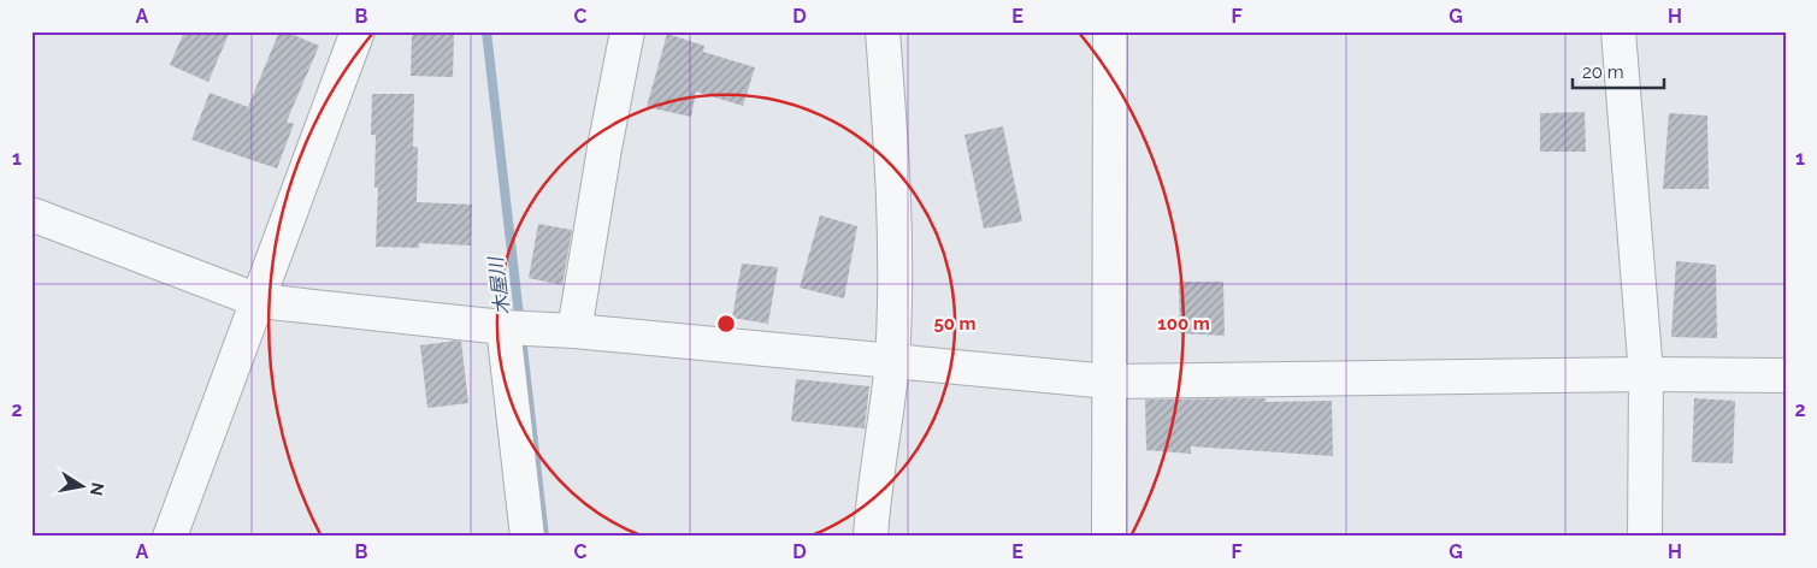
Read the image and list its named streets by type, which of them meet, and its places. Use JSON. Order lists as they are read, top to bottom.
{
  "water": ["木屋川"],
  "scale_bar": "20 m",
  "north": "right",
  "grid": {
    "columns": [
      "A",
      "B",
      "C",
      "D",
      "E",
      "F",
      "G",
      "H"
    ],
    "rows": ["1", "2"]
  },
  "rings": ["50 m", "100 m"]
}
